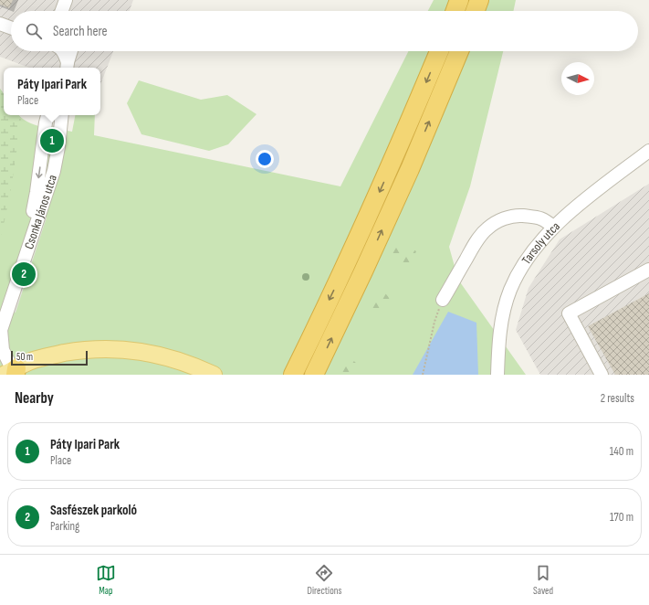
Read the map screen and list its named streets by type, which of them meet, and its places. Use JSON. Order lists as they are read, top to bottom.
{
  "streets": {
    "street": ["Csonka János utca", "Tarsoly utca"]
  },
  "scale_bar": "50 m",
  "north": "right",
  "page": {
    "search": "Search here",
    "popup": ["Páty Ipari Park", "Place"],
    "pins": ["1", "2"],
    "scale": "50 m",
    "heading": ["Nearby", "2 results"],
    "list": [
      {
        "mark": "1",
        "name": "Páty Ipari Park",
        "note": "Place",
        "value": "140 m"
      },
      {
        "mark": "2",
        "name": "Sasfészek parkoló",
        "note": "Parking",
        "value": "170 m"
      }
    ],
    "nav": ["Map", "Directions", "Saved"]
  }
}
